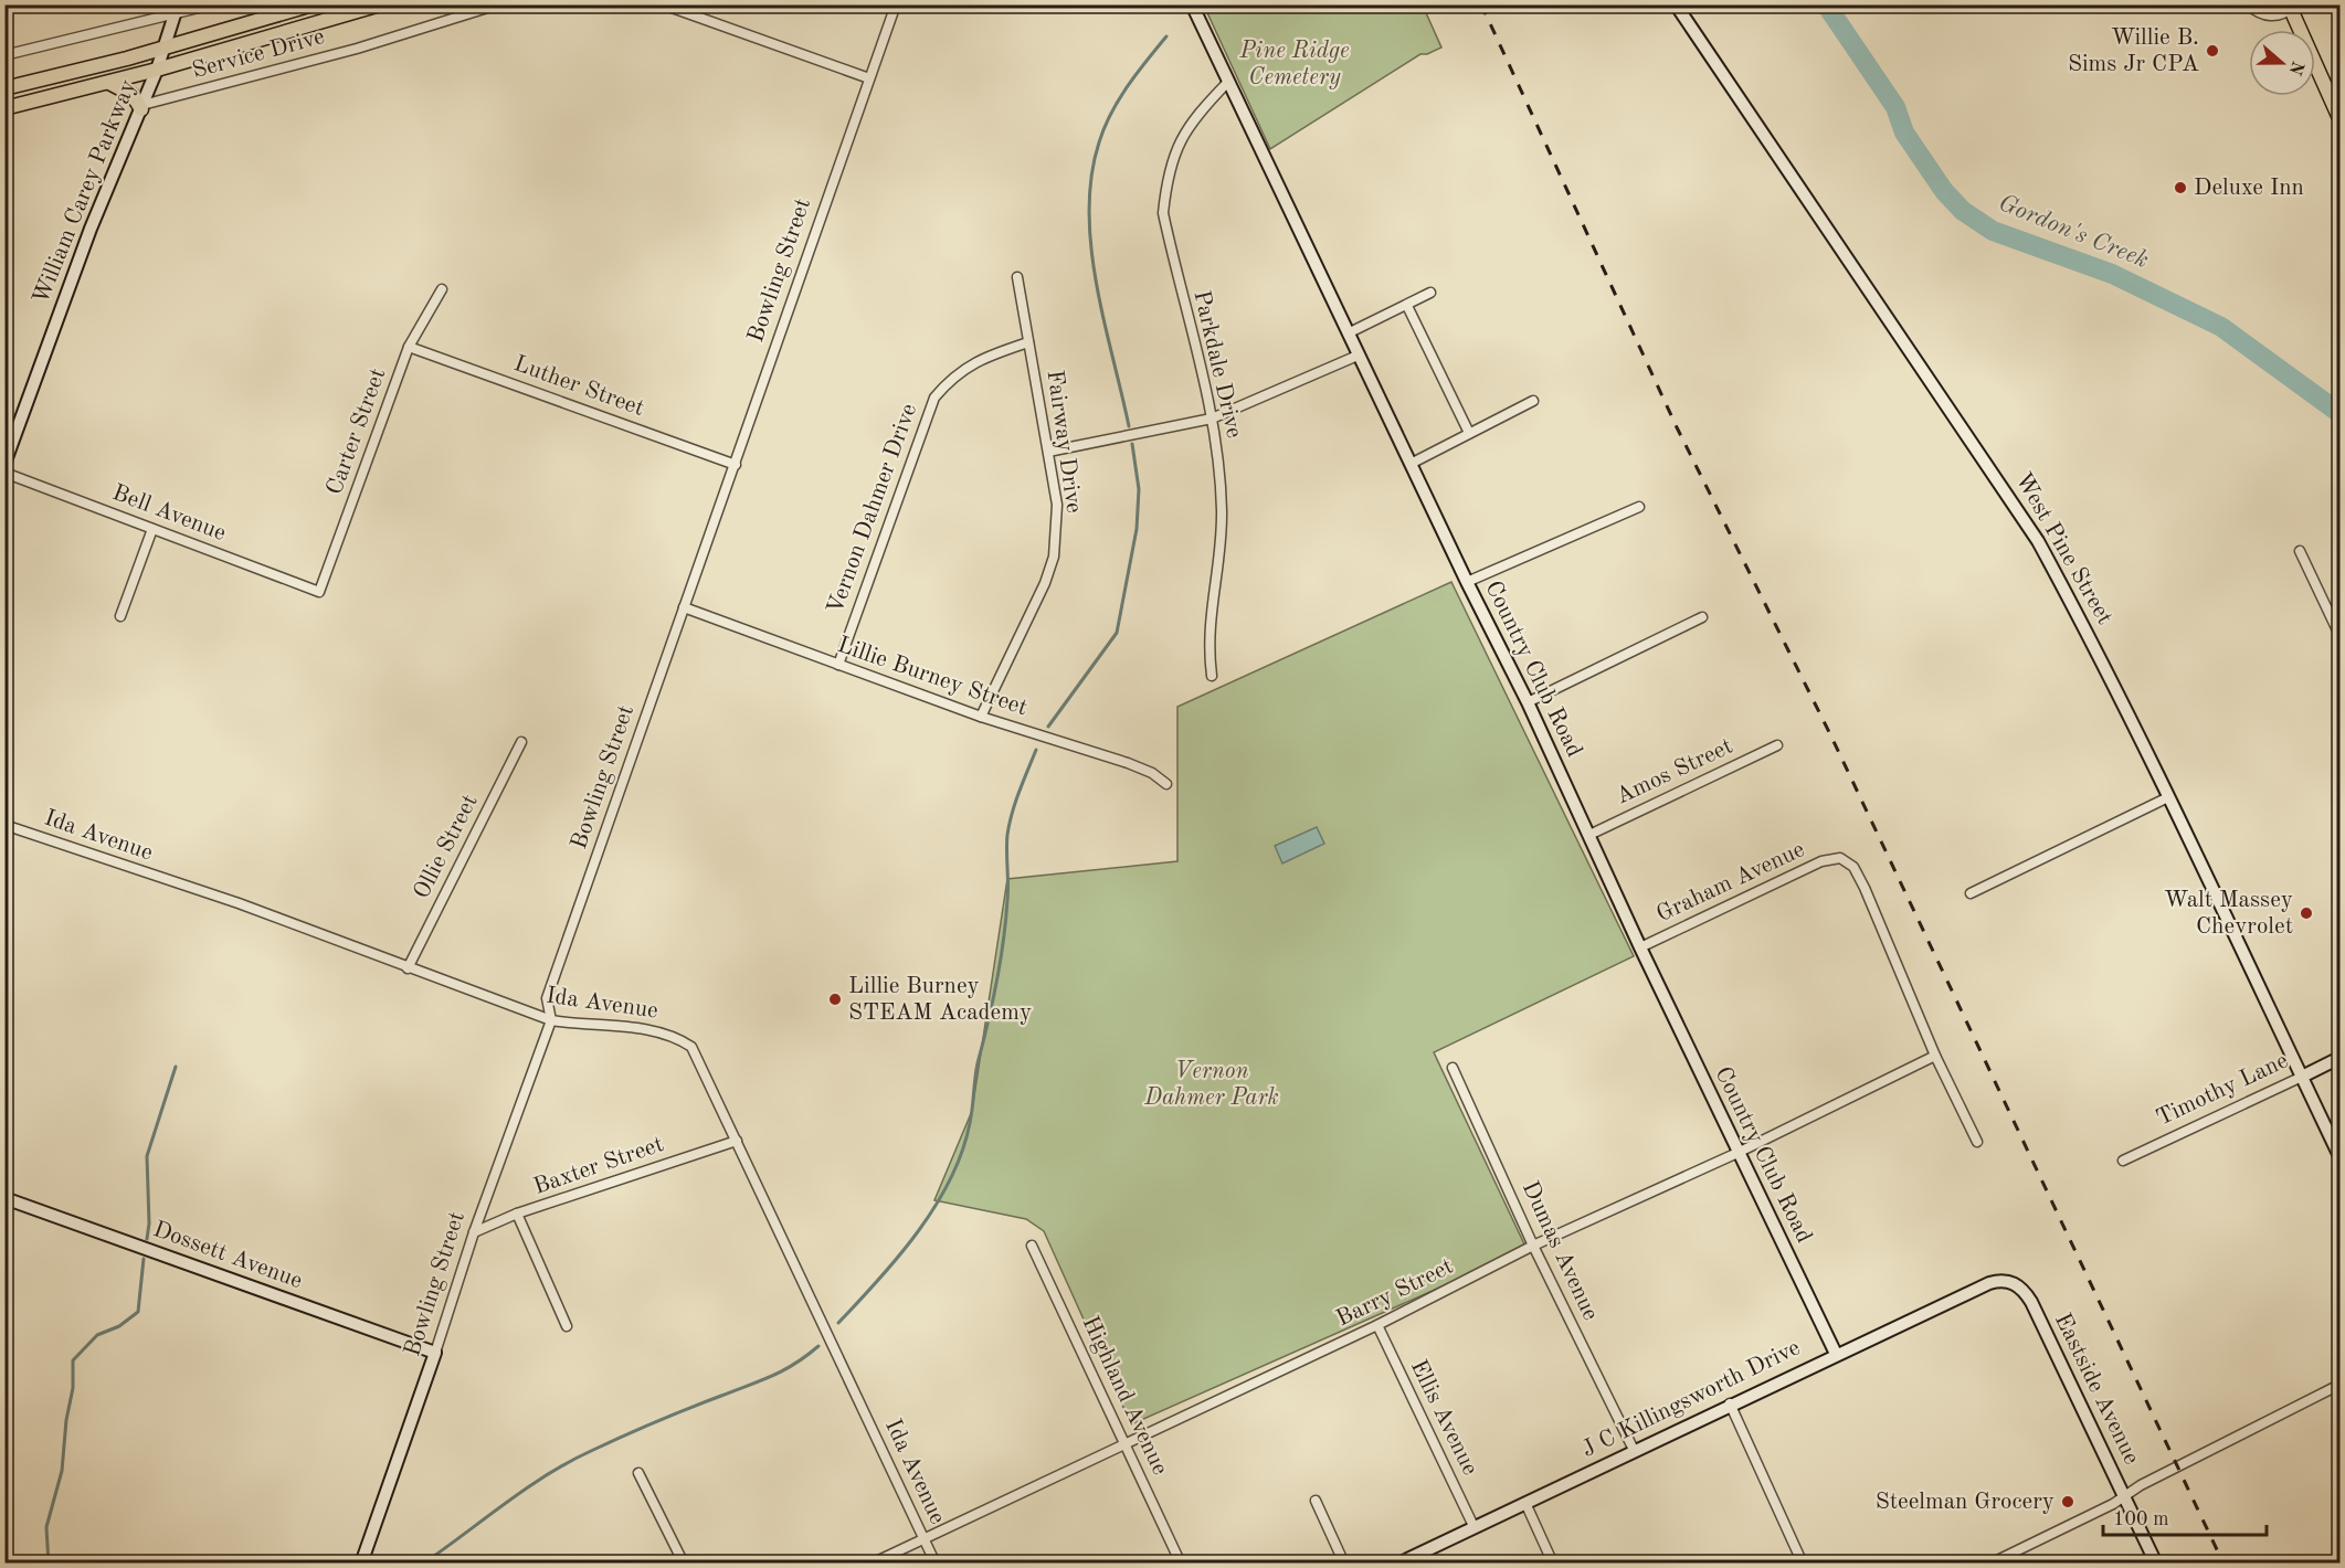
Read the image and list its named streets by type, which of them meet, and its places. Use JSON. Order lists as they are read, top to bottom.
{
  "streets": {
    "street": [
      "Service Drive",
      "William Carey Parkway",
      "Bowling Street",
      "Parkdale Drive",
      "Luther Street",
      "Carter Street",
      "Fairway Drive",
      "Vernon Dahmer Drive",
      "Bell Avenue",
      "West Pine Street",
      "Country Club Road",
      "Lillie Burney Street",
      "Amos Street",
      "Ida Avenue",
      "Ollie Street",
      "Graham Avenue",
      "Timothy Lane",
      "Baxter Street",
      "Dumas Avenue",
      "Dossett Avenue",
      "Barry Street",
      "Eastside Avenue",
      "Highland Avenue",
      "J C Killingsworth Drive",
      "Ellis Avenue"
    ]
  },
  "crossings": [
    ["Service Drive", "William Carey Parkway"],
    ["Bowling Street", "Luther Street"],
    ["Bowling Street", "Lillie Burney Street"],
    ["Bowling Street", "Ida Avenue"],
    ["Bowling Street", "Baxter Street"],
    ["Bowling Street", "Dossett Avenue"],
    ["Parkdale Drive", "Country Club Road"],
    ["Luther Street", "Carter Street"],
    ["Carter Street", "Bell Avenue"],
    ["Fairway Drive", "Vernon Dahmer Drive"],
    ["Fairway Drive", "Lillie Burney Street"],
    ["Vernon Dahmer Drive", "Lillie Burney Street"],
    ["West Pine Street", "Timothy Lane"],
    ["Country Club Road", "Amos Street"],
    ["Country Club Road", "Graham Avenue"],
    ["Country Club Road", "Barry Street"],
    ["Country Club Road", "J C Killingsworth Drive"],
    ["Ida Avenue", "Ollie Street"],
    ["Ida Avenue", "Baxter Street"],
    ["Ida Avenue", "Barry Street"],
    ["Graham Avenue", "Barry Street"],
    ["Dumas Avenue", "Barry Street"],
    ["Dumas Avenue", "J C Killingsworth Drive"],
    ["Barry Street", "Highland Avenue"],
    ["Barry Street", "Ellis Avenue"],
    ["Eastside Avenue", "J C Killingsworth Drive"],
    ["J C Killingsworth Drive", "Ellis Avenue"]
  ],
  "water": ["Gordon's Creek"],
  "parks": ["Pine Ridge Cemetery", "Vernon Dahmer Park"],
  "places": [
    "Willie B. Sims Jr CPA",
    "Deluxe Inn",
    "Walt Massey Chevrolet",
    "Lillie Burney STEAM Academy",
    "Steelman Grocery"
  ],
  "scale_bar": "100 m",
  "north": "right"
}
